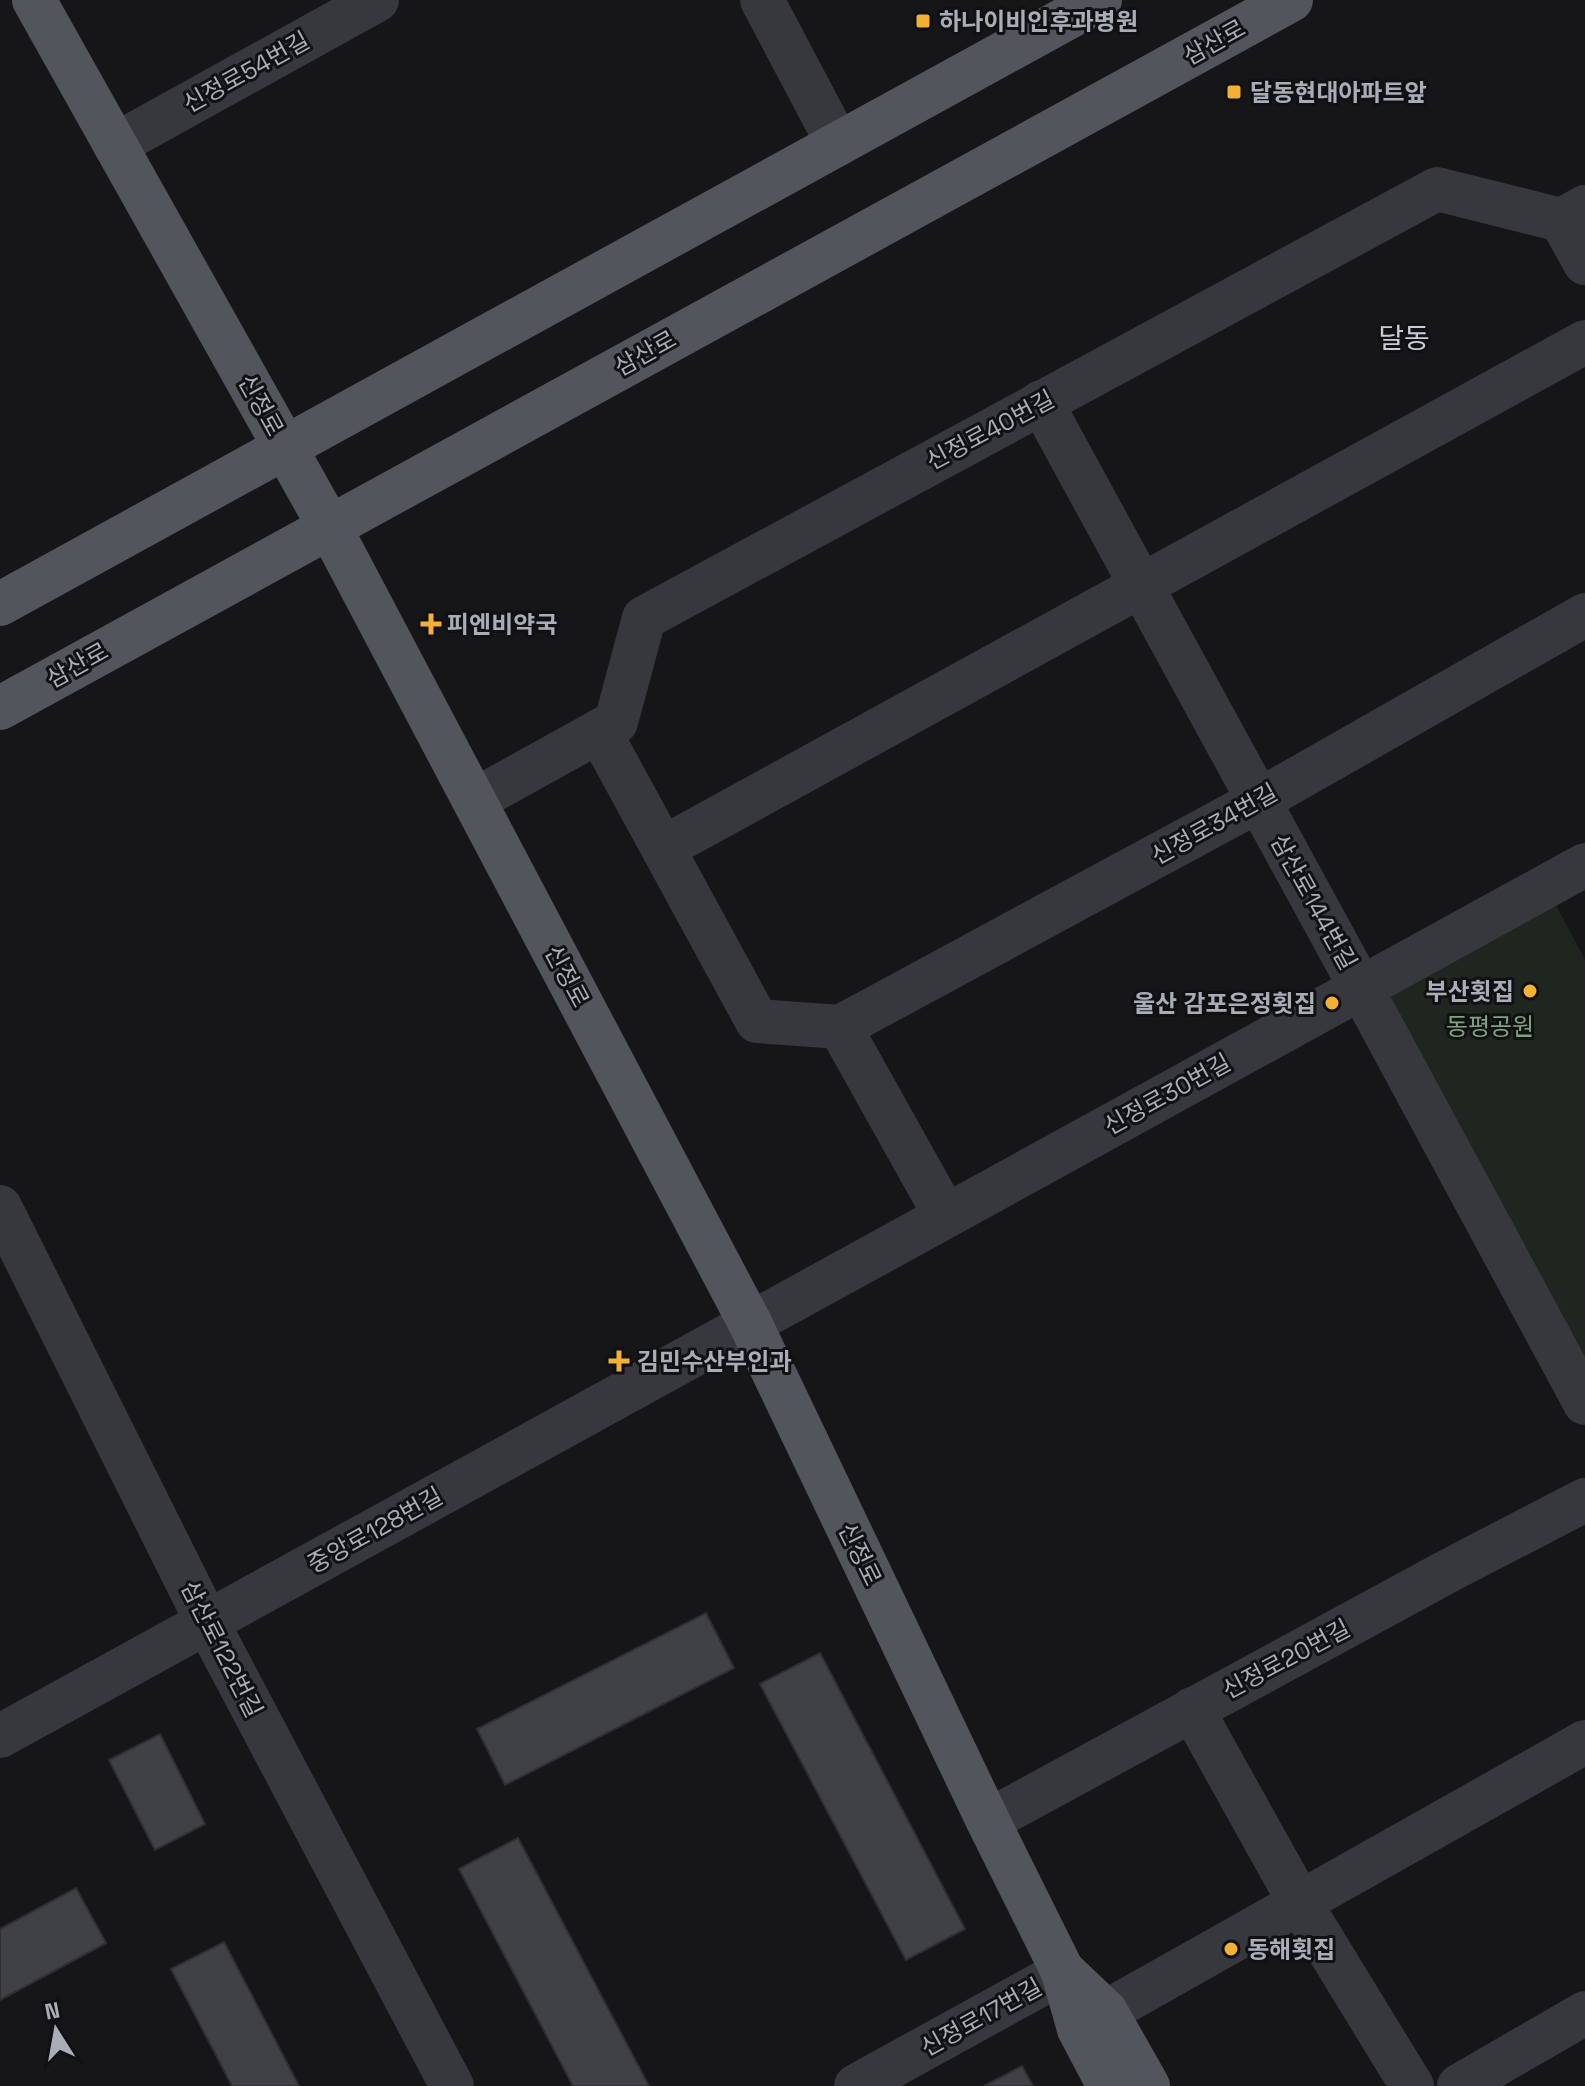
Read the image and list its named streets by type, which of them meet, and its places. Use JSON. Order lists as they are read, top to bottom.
{
  "streets": {
    "main road": ["삼산로", "신정로"],
    "street": [
      "신정로54번길",
      "신정로40번길",
      "신정로34번길",
      "삼산로144번길",
      "신정로30번길",
      "중앙로128번길",
      "삼산로122번길",
      "신정로20번길",
      "신정로17번길"
    ]
  },
  "crossings": [
    ["삼산로", "신정로"],
    ["신정로54번길", "신정로"],
    ["신정로", "신정로40번길"],
    ["신정로", "신정로30번길"],
    ["신정로", "중앙로128번길"],
    ["신정로", "신정로20번길"],
    ["신정로", "신정로17번길"],
    ["신정로40번길", "삼산로144번길"],
    ["신정로34번길", "삼산로144번길"],
    ["삼산로144번길", "신정로30번길"],
    ["신정로30번길", "중앙로128번길"],
    ["중앙로128번길", "삼산로122번길"]
  ],
  "districts": ["달동"],
  "parks": ["동평공원"],
  "places": {
    "transit": ["하나이비인후과병원", "달동현대아파트앞"],
    "health": ["피엔비약국", "김민수산부인과"],
    "other": ["부산횟집", "울산 감포은정횟집", "동해횟집"]
  },
  "north": "top"
}
